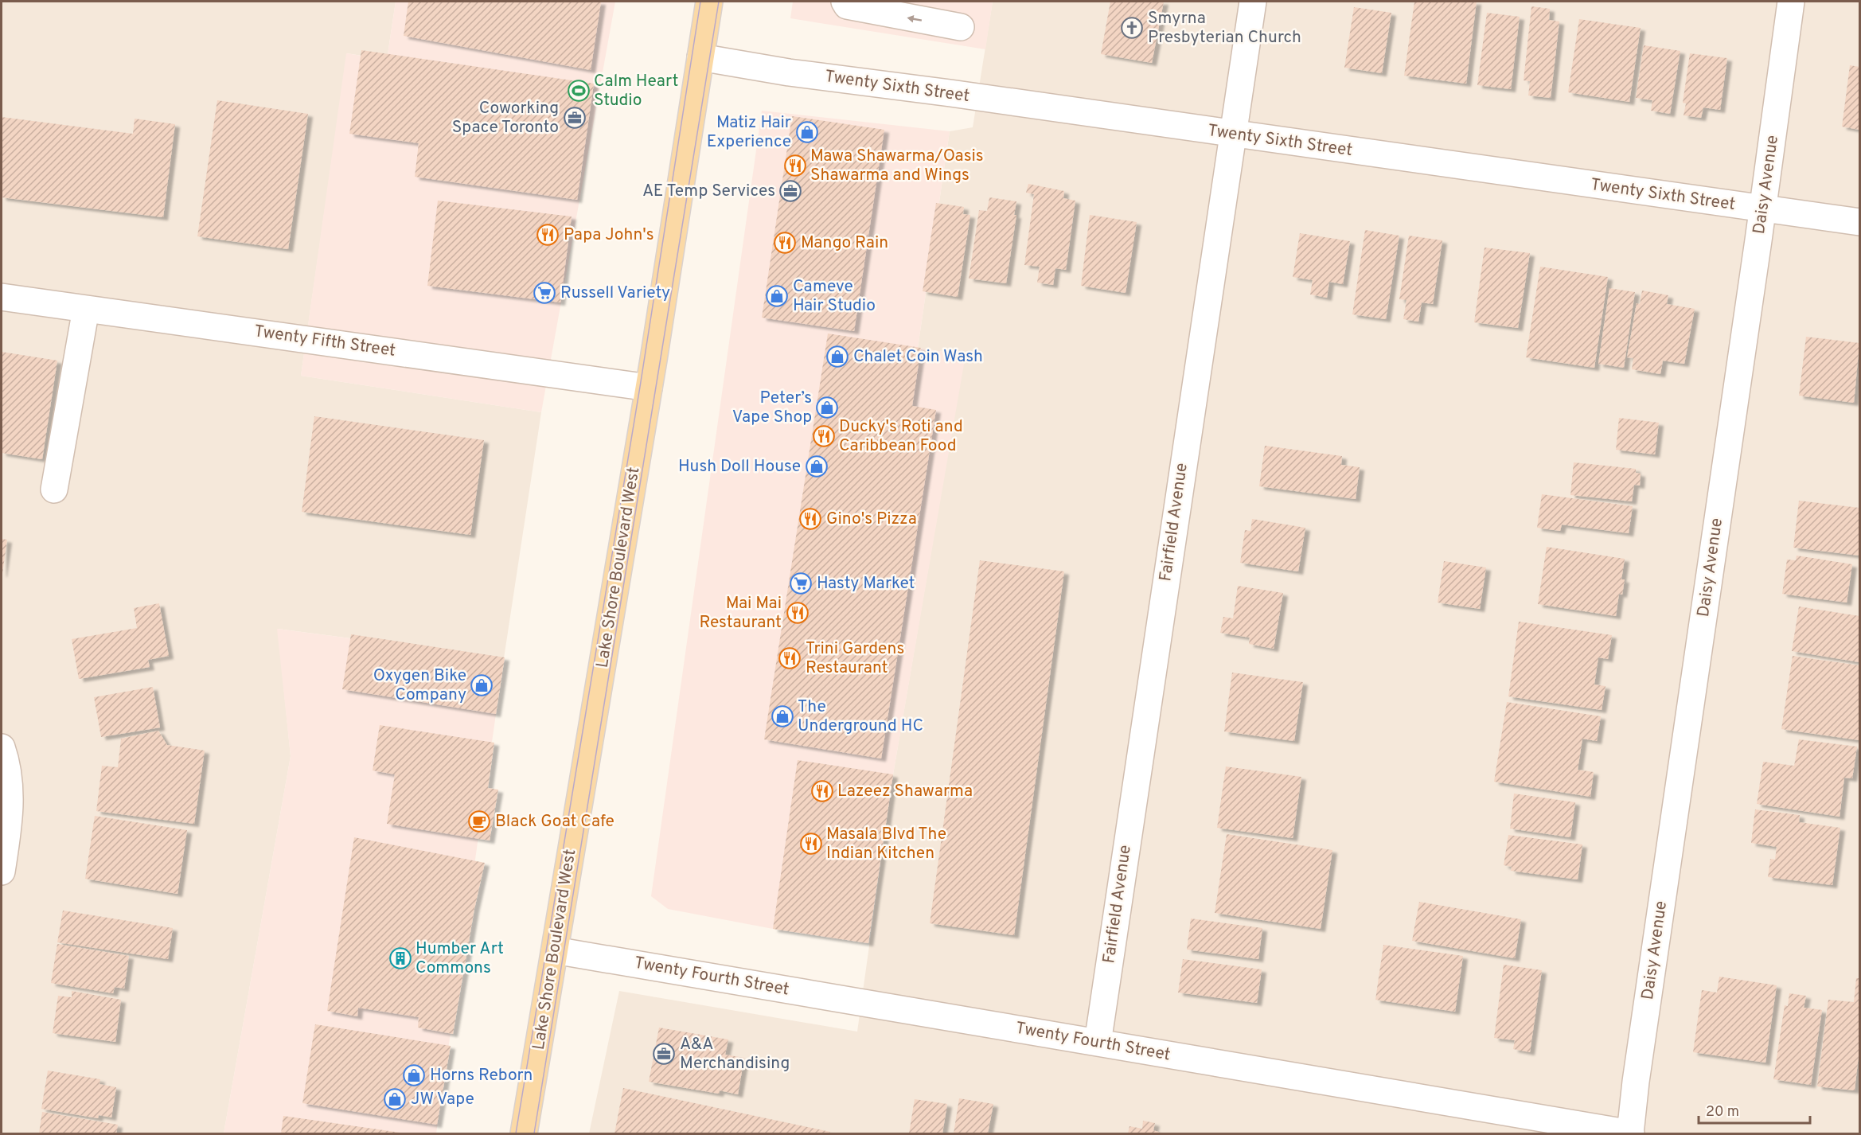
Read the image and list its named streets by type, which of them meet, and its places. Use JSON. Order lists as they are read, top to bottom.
{
  "streets": {
    "main road": ["Lake Shore Boulevard West"],
    "street": [
      "Twenty Sixth Street",
      "Daisy Avenue",
      "Twenty Fifth Street",
      "Fairfield Avenue",
      "Twenty Fourth Street"
    ]
  },
  "crossings": [
    ["Twenty Sixth Street", "Daisy Avenue"],
    ["Twenty Sixth Street", "Fairfield Avenue"],
    ["Twenty Sixth Street", "Lake Shore Boulevard West"],
    ["Daisy Avenue", "Twenty Fourth Street"],
    ["Twenty Fifth Street", "Lake Shore Boulevard West"],
    ["Fairfield Avenue", "Twenty Fourth Street"],
    ["Lake Shore Boulevard West", "Twenty Fourth Street"]
  ],
  "places": {
    "church": ["Smyrna Presbyterian Church"],
    "sports": ["Calm Heart Studio"],
    "office": ["Coworking Space Toronto", "AE Temp Services", "A&A Merchandising"],
    "shop": [
      "Matiz Hair Experience",
      "Cameve Hair Studio",
      "Chalet Coin Wash",
      "Peter’s Vape Shop",
      "Hush Doll House",
      "Oxygen Bike Company",
      "The Underground HC",
      "Horns Reborn",
      "JW Vape"
    ],
    "restaurant": [
      "Mawa Shawarma/Oasis Shawarma and Wings",
      "Papa John's",
      "Mango Rain",
      "Ducky's Roti and Caribbean Food",
      "Gino's Pizza",
      "Mai Mai Restaurant",
      "Trini Gardens Restaurant",
      "Lazeez Shawarma",
      "Masala Blvd The Indian Kitchen"
    ],
    "supermarket": ["Russell Variety", "Hasty Market"],
    "cafe": ["Black Goat Cafe"],
    "building": ["Humber Art Commons"]
  },
  "scale_bar": "20 m"
}
